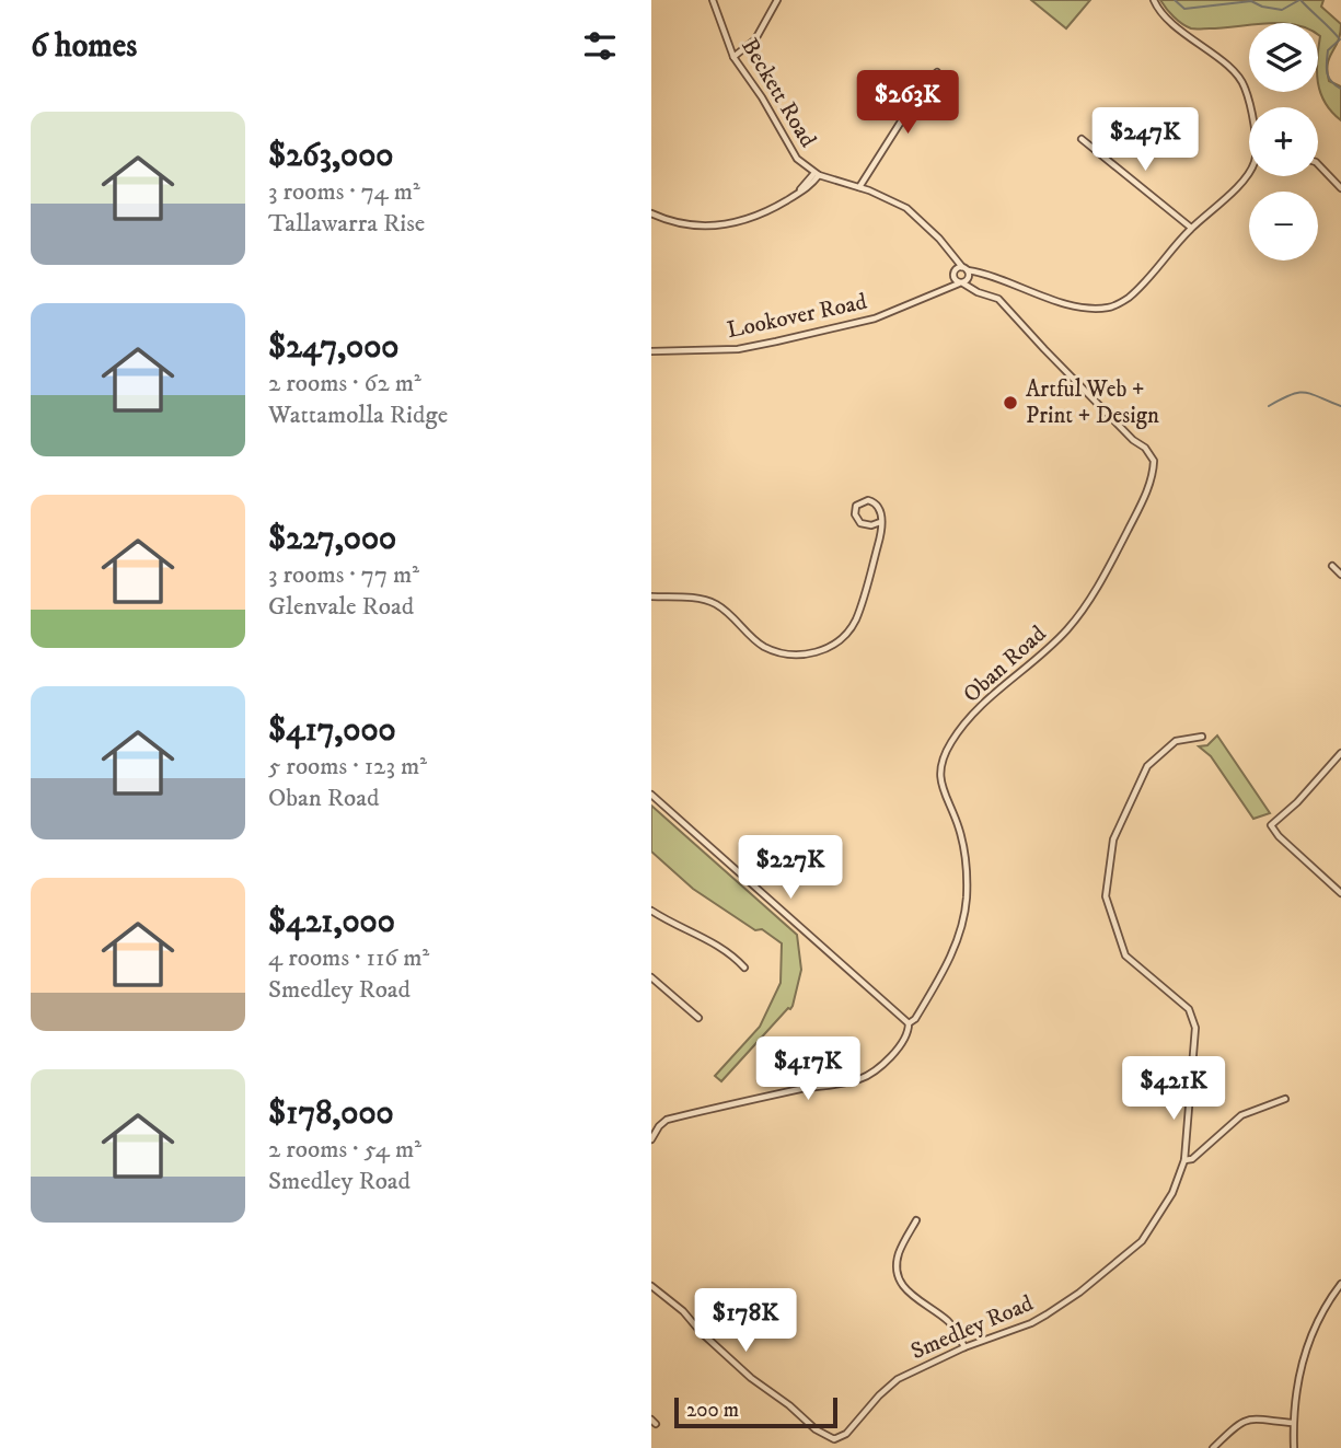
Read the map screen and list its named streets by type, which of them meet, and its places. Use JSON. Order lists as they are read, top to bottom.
{
  "streets": {
    "street": [
      "Beckett Road",
      "Lookover Road",
      "Oban Road",
      "Smedley Road"
    ]
  },
  "crossings": [
    ["Beckett Road", "Lookover Road"],
    ["Beckett Road", "Oban Road"],
    ["Lookover Road", "Oban Road"]
  ],
  "places": ["Artful Web + Print + Design"],
  "scale_bar": "200 m",
  "page": {
    "heading": "6 homes",
    "map_buttons": ["+", "−"],
    "price": [
      "$263K",
      "$247K",
      "$227K",
      "$417K",
      "$421K",
      "$178K"
    ],
    "list": [
      {
        "name": "$263,000",
        "note": "3 rooms · 74 m² · Tallawarra Rise"
      },
      {
        "name": "$247,000",
        "note": "2 rooms · 62 m² · Wattamolla Ridge"
      },
      {
        "name": "$227,000",
        "note": "3 rooms · 77 m² · Glenvale Road"
      },
      {
        "name": "$417,000",
        "note": "5 rooms · 123 m² · Oban Road"
      },
      {
        "name": "$421,000",
        "note": "4 rooms · 116 m² · Smedley Road"
      },
      {
        "name": "$178,000",
        "note": "2 rooms · 54 m² · Smedley Road"
      }
    ],
    "scale": "200 m"
  }
}
